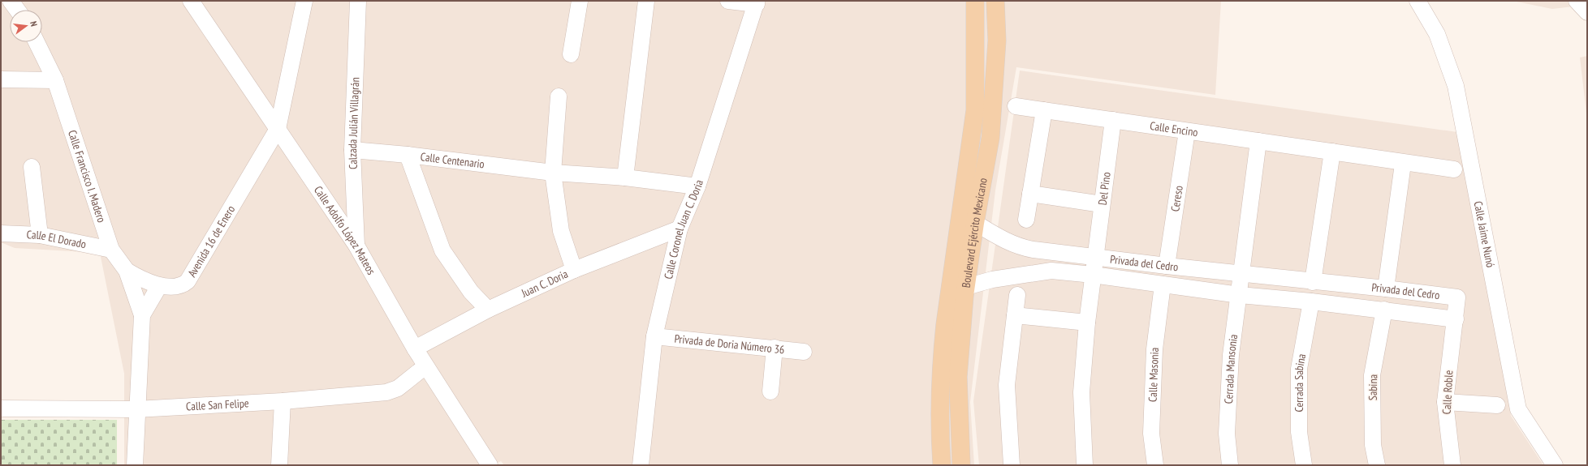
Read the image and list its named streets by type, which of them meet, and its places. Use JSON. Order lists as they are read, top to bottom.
{
  "streets": {
    "main road": ["Boulevard Ejército Mexicano"],
    "street": [
      "Calzada Julián Villagrán",
      "Calle Encino",
      "Calle Centenario",
      "Calle Francisco I. Madero",
      "Del Pino",
      "Cereso",
      "Calle Coronel Juan C. Doria",
      "Calle Adolfo López Mateos",
      "Calle Jaime Nunó",
      "Calle El Dorado",
      "Avenida 16 de Enero",
      "Privada del Cedro",
      "Juan C. Doria",
      "Privada de Doria Número 36",
      "Cerrada Mansonia",
      "Calle Masonia",
      "Cerrada Sabina",
      "Sabina",
      "Calle Roble",
      "Calle San Felipe"
    ]
  },
  "crossings": [
    ["Calzada Julián Villagrán", "Calle Centenario"],
    ["Calzada Julián Villagrán", "Calle Adolfo López Mateos"],
    ["Calle Encino", "Del Pino"],
    ["Calle Encino", "Cereso"],
    ["Calle Centenario", "Calle Coronel Juan C. Doria"],
    ["Calle Francisco I. Madero", "Calle El Dorado"],
    ["Del Pino", "Privada del Cedro"],
    ["Cereso", "Privada del Cedro"],
    ["Calle Coronel Juan C. Doria", "Juan C. Doria"],
    ["Calle Coronel Juan C. Doria", "Privada de Doria Número 36"],
    ["Calle Adolfo López Mateos", "Avenida 16 de Enero"],
    ["Calle Adolfo López Mateos", "Juan C. Doria"],
    ["Calle Adolfo López Mateos", "Calle San Felipe"],
    ["Boulevard Ejército Mexicano", "Privada del Cedro"],
    ["Privada del Cedro", "Cerrada Mansonia"],
    ["Privada del Cedro", "Calle Masonia"],
    ["Privada del Cedro", "Cerrada Sabina"],
    ["Privada del Cedro", "Sabina"],
    ["Privada del Cedro", "Calle Roble"]
  ],
  "north": "right"
}
